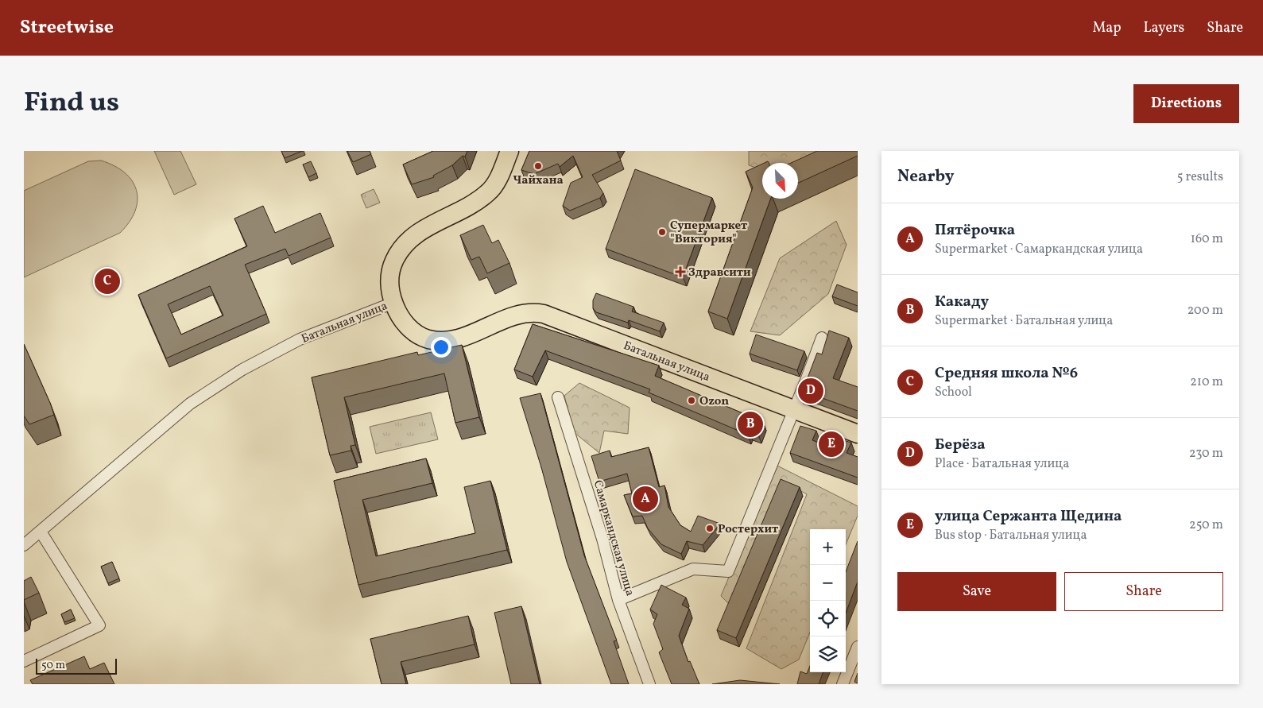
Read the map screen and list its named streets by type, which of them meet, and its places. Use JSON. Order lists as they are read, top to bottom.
{
  "streets": {
    "main road": ["Батальная улица"],
    "street": ["Самаркандская улица"]
  },
  "places": {
    "other": [
      "Чайхана",
      "Супермаркет \"Виктория\"",
      "Ozon",
      "Ростерхит"
    ],
    "health": ["Здравсити"]
  },
  "scale_bar": "50 m",
  "north": "bottom right",
  "page": {
    "header": "Streetwise",
    "nav": ["Map", "Layers", "Share"],
    "title": "Find us",
    "buttons": [
      "Directions",
      ["Save", "Share"]
    ],
    "heading": ["Nearby", "5 results"],
    "list": [
      {
        "mark": "A",
        "name": "Пятёрочка",
        "note": "Supermarket · Самаркандская улица",
        "value": "160 m"
      },
      {
        "mark": "B",
        "name": "Какаду",
        "note": "Supermarket · Батальная улица",
        "value": "200 m"
      },
      {
        "mark": "C",
        "name": "Средняя школа №6",
        "note": "School",
        "value": "210 m"
      },
      {
        "mark": "D",
        "name": "Берёза",
        "note": "Place · Батальная улица",
        "value": "230 m"
      },
      {
        "mark": "E",
        "name": "улица Сержанта Щедина",
        "note": "Bus stop · Батальная улица",
        "value": "250 m"
      }
    ],
    "pins": [
      "C",
      "D",
      "B",
      "E",
      "A"
    ],
    "map_buttons": ["+", "−"],
    "scale": "50 m"
  }
}
